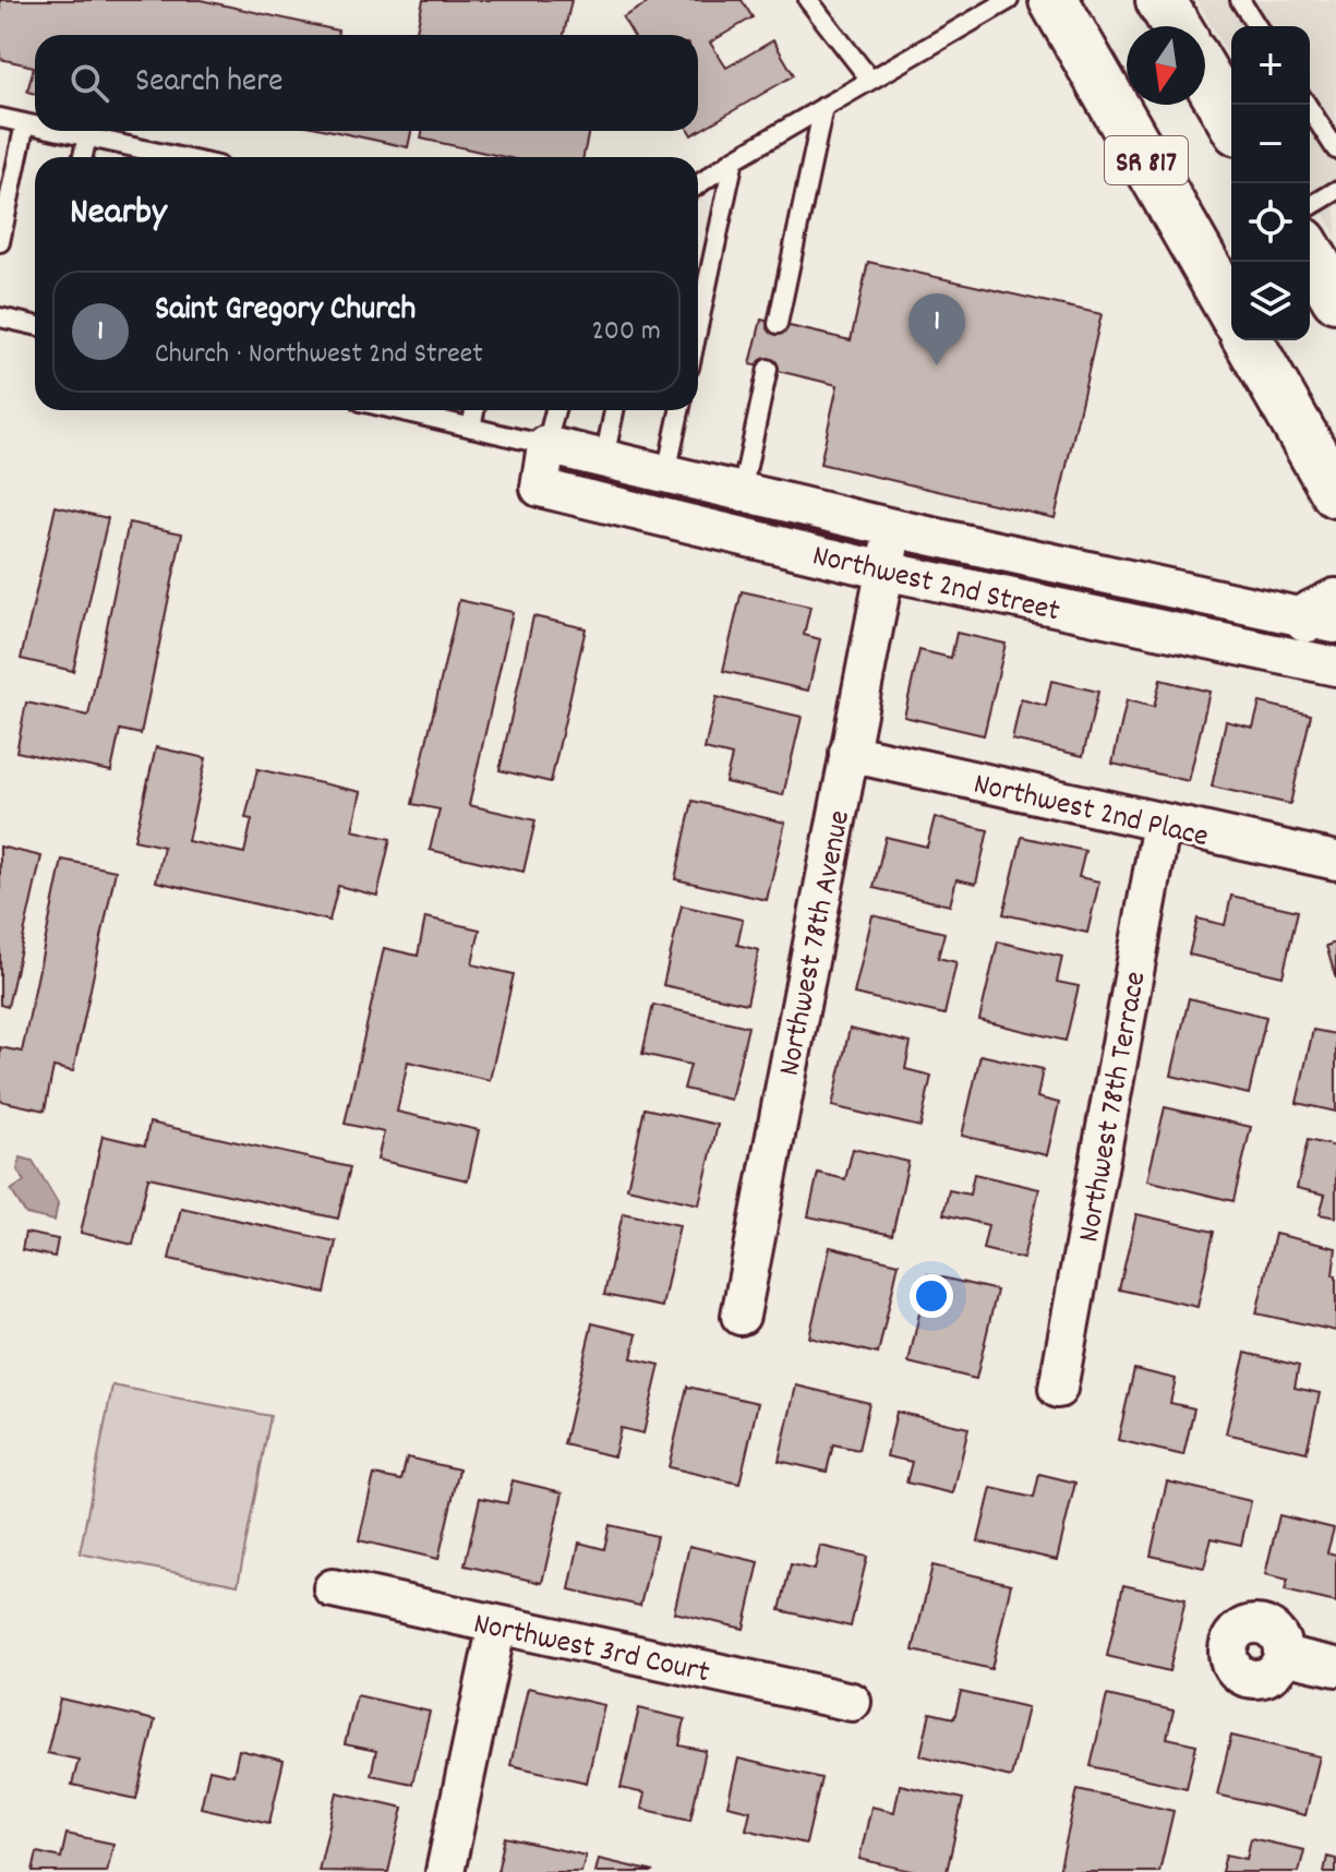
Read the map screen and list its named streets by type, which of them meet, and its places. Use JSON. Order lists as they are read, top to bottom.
{
  "streets": {
    "main road": ["SR 817"],
    "street": [
      "Northwest 2nd Street",
      "Northwest 2nd Place",
      "Northwest 78th Avenue",
      "Northwest 78th Terrace",
      "Northwest 3rd Court"
    ]
  },
  "crossings": [
    ["Northwest 2nd Street", "Northwest 78th Avenue"],
    ["Northwest 2nd Place", "Northwest 78th Avenue"],
    ["Northwest 2nd Place", "Northwest 78th Terrace"]
  ],
  "north": "bottom",
  "page": {
    "map_buttons": ["+", "−"],
    "search": "Search here",
    "heading": "Nearby",
    "list": [
      {
        "mark": "1",
        "name": "Saint Gregory Church",
        "note": "Church · Northwest 2nd Street",
        "value": "200 m"
      }
    ],
    "pins": "1"
  }
}
